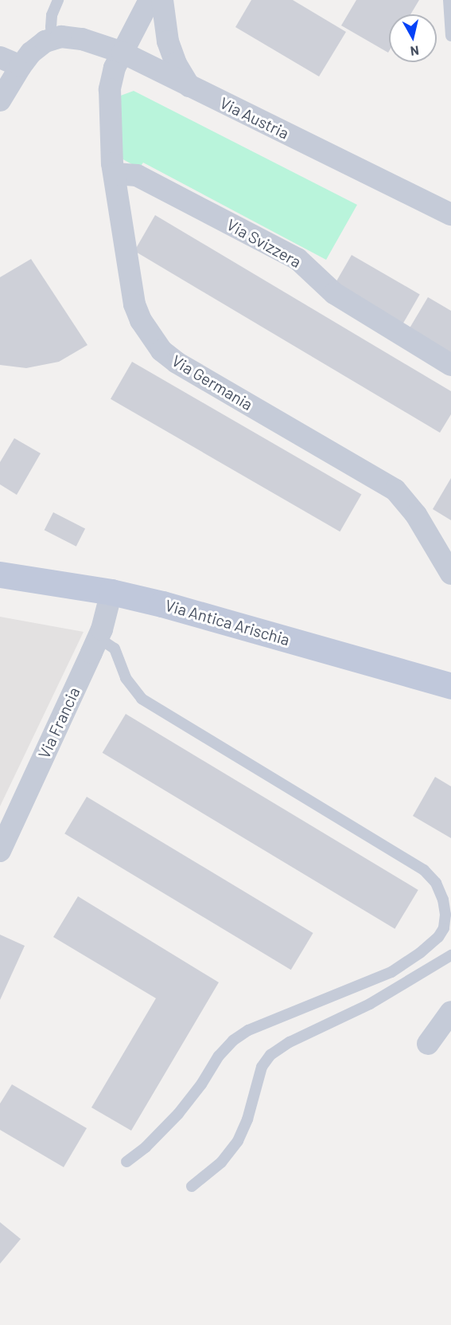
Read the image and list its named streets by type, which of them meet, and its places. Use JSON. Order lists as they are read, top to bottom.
{
  "streets": {
    "main road": ["Via Antica Arischia"],
    "street": [
      "Via Austria",
      "Via Svizzera",
      "Via Germania",
      "Via Francia"
    ]
  },
  "crossings": [
    ["Via Austria", "Via Germania"],
    ["Via Svizzera", "Via Germania"],
    ["Via Antica Arischia", "Via Francia"]
  ],
  "north": "bottom"
}
